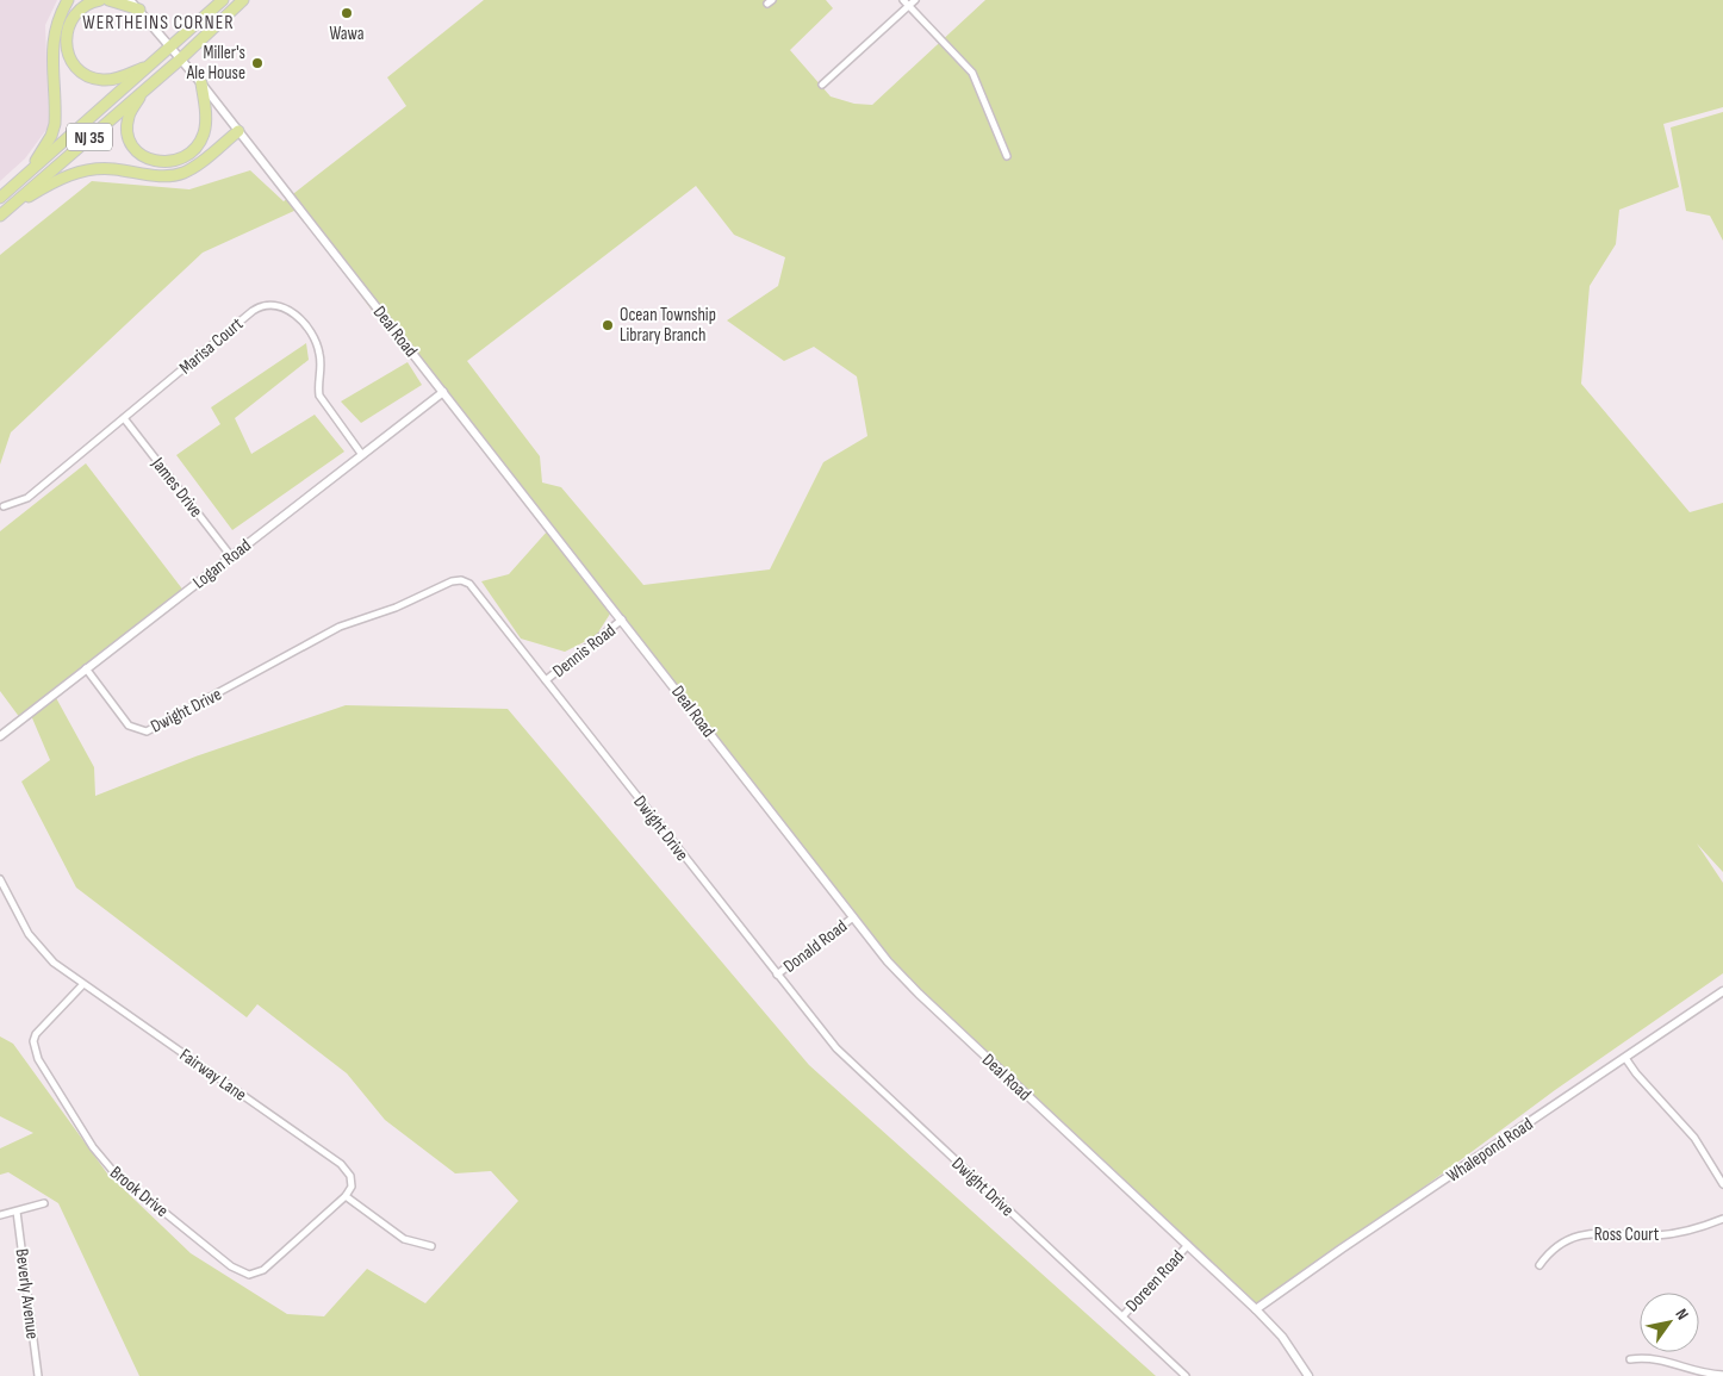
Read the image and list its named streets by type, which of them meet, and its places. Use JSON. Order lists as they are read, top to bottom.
{
  "streets": {
    "main road": ["NJ 35"],
    "street": [
      "Deal Road",
      "Marisa Court",
      "James Drive",
      "Logan Road",
      "Dennis Road",
      "Dwight Drive",
      "Donald Road",
      "Fairway Lane",
      "Whalepond Road",
      "Brook Drive",
      "Ross Court",
      "Doreen Road",
      "Beverly Avenue"
    ]
  },
  "crossings": [
    ["NJ 35", "Deal Road"],
    ["Deal Road", "Logan Road"],
    ["Deal Road", "Dennis Road"],
    ["Deal Road", "Donald Road"],
    ["Deal Road", "Whalepond Road"],
    ["Deal Road", "Doreen Road"],
    ["Marisa Court", "James Drive"],
    ["Marisa Court", "Logan Road"],
    ["James Drive", "Logan Road"],
    ["Logan Road", "Dwight Drive"],
    ["Dennis Road", "Dwight Drive"],
    ["Dwight Drive", "Donald Road"],
    ["Dwight Drive", "Doreen Road"],
    ["Fairway Lane", "Brook Drive"]
  ],
  "districts": ["WERTHEINS CORNER"],
  "places": ["Wawa", "Miller's Ale House", "Ocean Township Library Branch"],
  "north": "top right"
}
